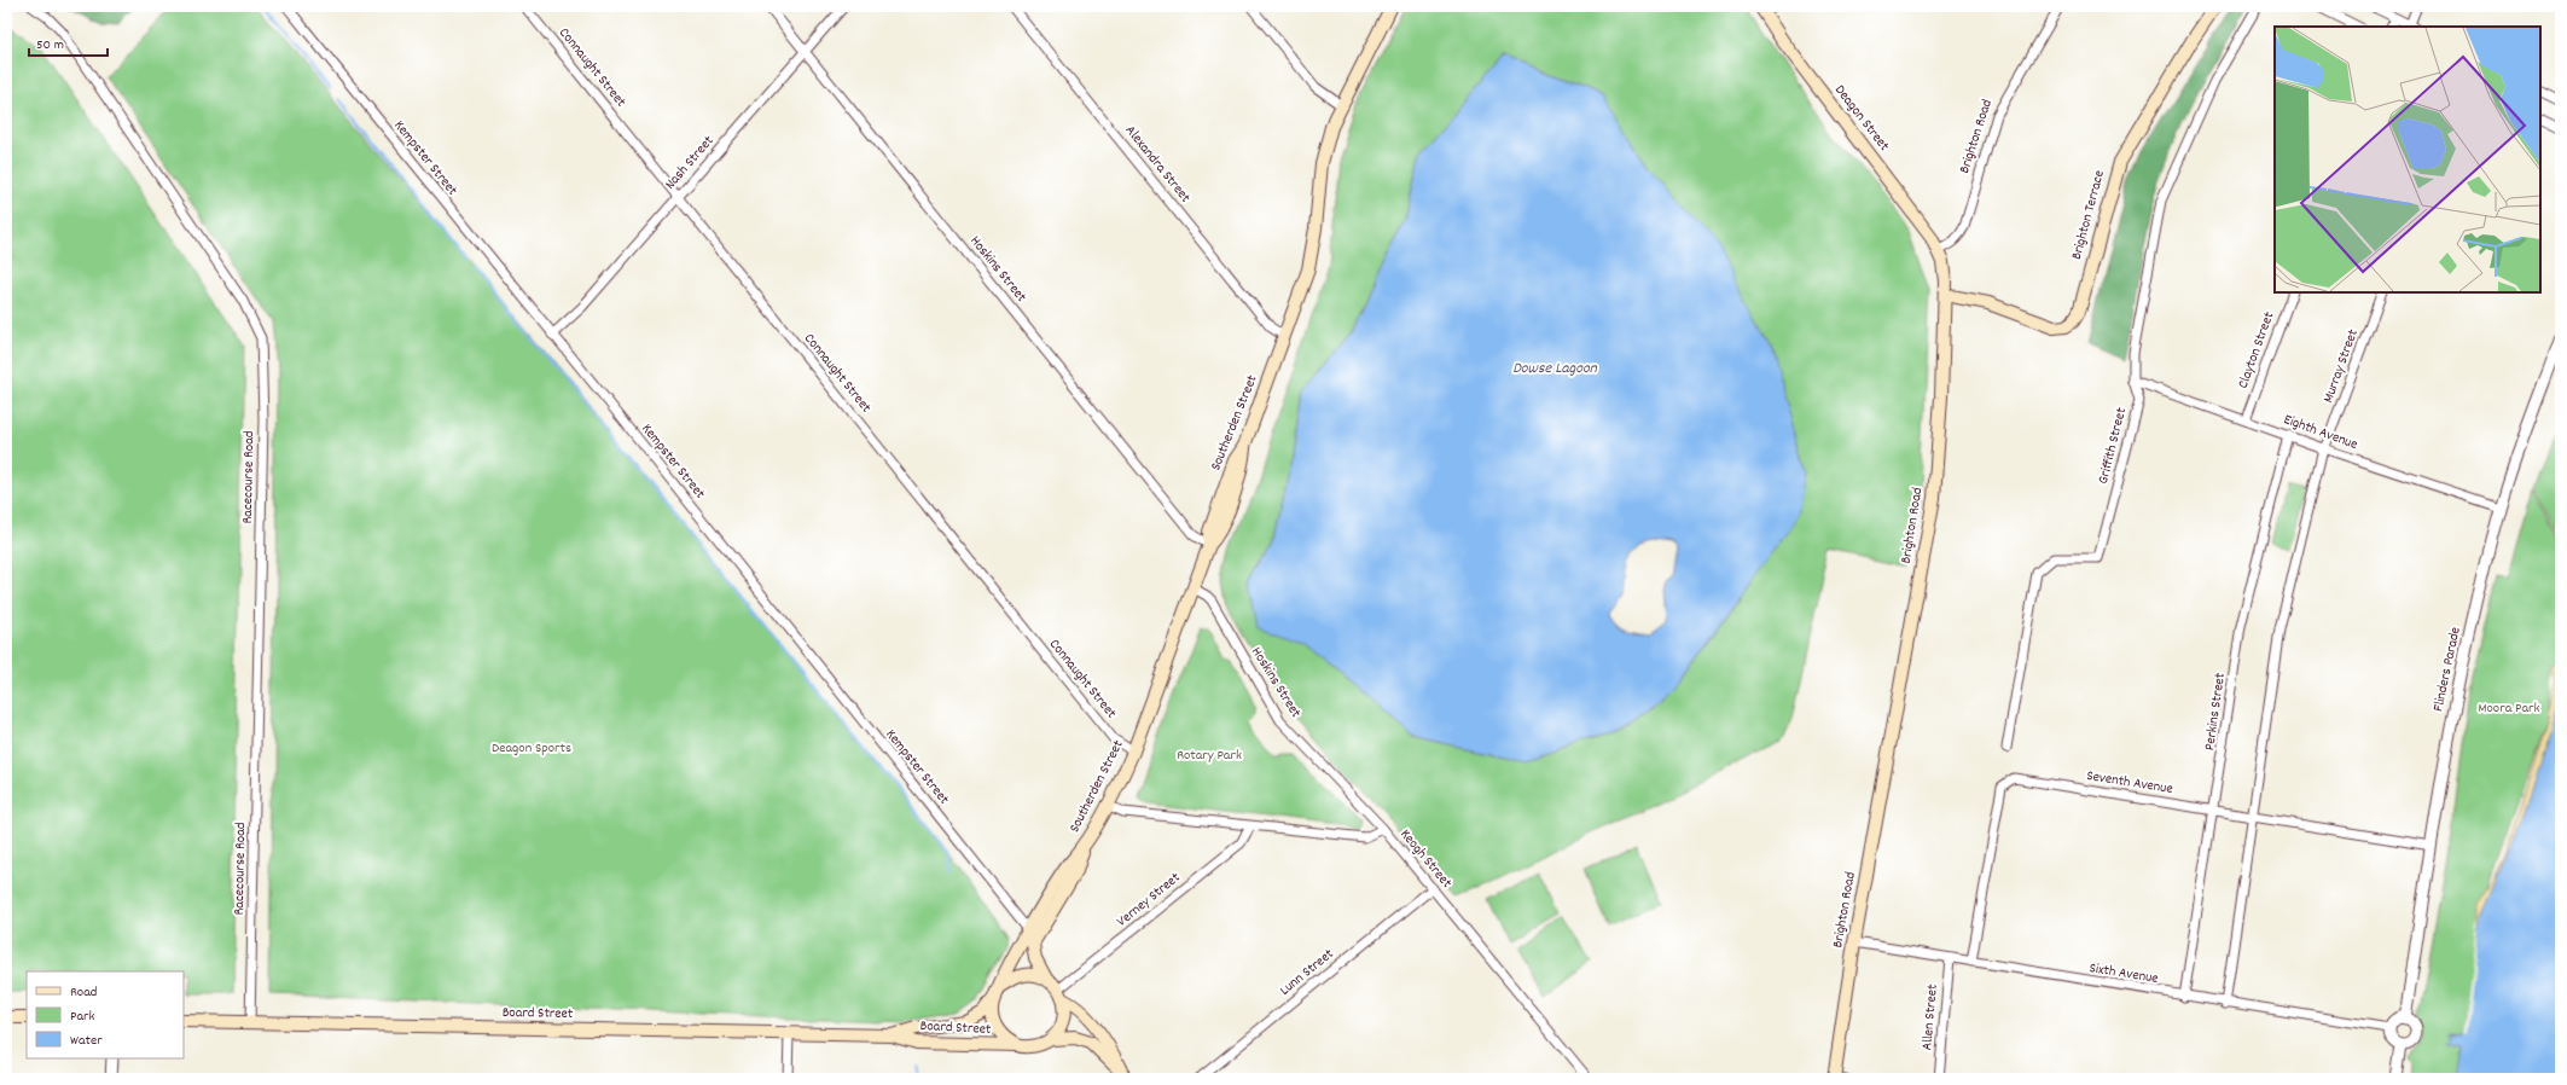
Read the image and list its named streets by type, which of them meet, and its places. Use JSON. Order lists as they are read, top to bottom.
{
  "streets": {
    "main road": [
      "Deagon Street",
      "Brighton Road",
      "Brighton Terrace",
      "Southerden Street",
      "Board Street"
    ],
    "street": [
      "Connaught Street",
      "Kempster Street",
      "Nash Street",
      "Alexandra Street",
      "Hoskins Street",
      "Clayton Street",
      "Murray Street",
      "Eighth Avenue",
      "Griffith Street",
      "Racecourse Road",
      "Flinders Parade",
      "Perkins Street",
      "Seventh Avenue",
      "Keogh Street",
      "Verney Street",
      "Lunn Street",
      "Sixth Avenue",
      "Allen Street"
    ]
  },
  "crossings": [
    ["Connaught Street", "Nash Street"],
    ["Connaught Street", "Southerden Street"],
    ["Deagon Street", "Brighton Road"],
    ["Brighton Road", "Brighton Terrace"],
    ["Brighton Road", "Sixth Avenue"],
    ["Kempster Street", "Nash Street"],
    ["Kempster Street", "Southerden Street"],
    ["Nash Street", "Hoskins Street"],
    ["Alexandra Street", "Southerden Street"],
    ["Hoskins Street", "Southerden Street"],
    ["Hoskins Street", "Keogh Street"],
    ["Clayton Street", "Eighth Avenue"],
    ["Murray Street", "Eighth Avenue"],
    ["Southerden Street", "Keogh Street"],
    ["Southerden Street", "Verney Street"],
    ["Southerden Street", "Board Street"],
    ["Eighth Avenue", "Griffith Street"],
    ["Eighth Avenue", "Flinders Parade"],
    ["Eighth Avenue", "Perkins Street"],
    ["Racecourse Road", "Board Street"],
    ["Flinders Parade", "Seventh Avenue"],
    ["Flinders Parade", "Sixth Avenue"],
    ["Perkins Street", "Seventh Avenue"],
    ["Perkins Street", "Sixth Avenue"],
    ["Seventh Avenue", "Sixth Avenue"],
    ["Keogh Street", "Verney Street"],
    ["Keogh Street", "Lunn Street"],
    ["Verney Street", "Board Street"],
    ["Sixth Avenue", "Allen Street"]
  ],
  "water": ["Dowse Lagoon"],
  "parks": ["Moora Park", "Deagon Sports", "Rotary Park"],
  "legend": ["Road", "Park", "Water"],
  "scale_bar": "50 m"
}
